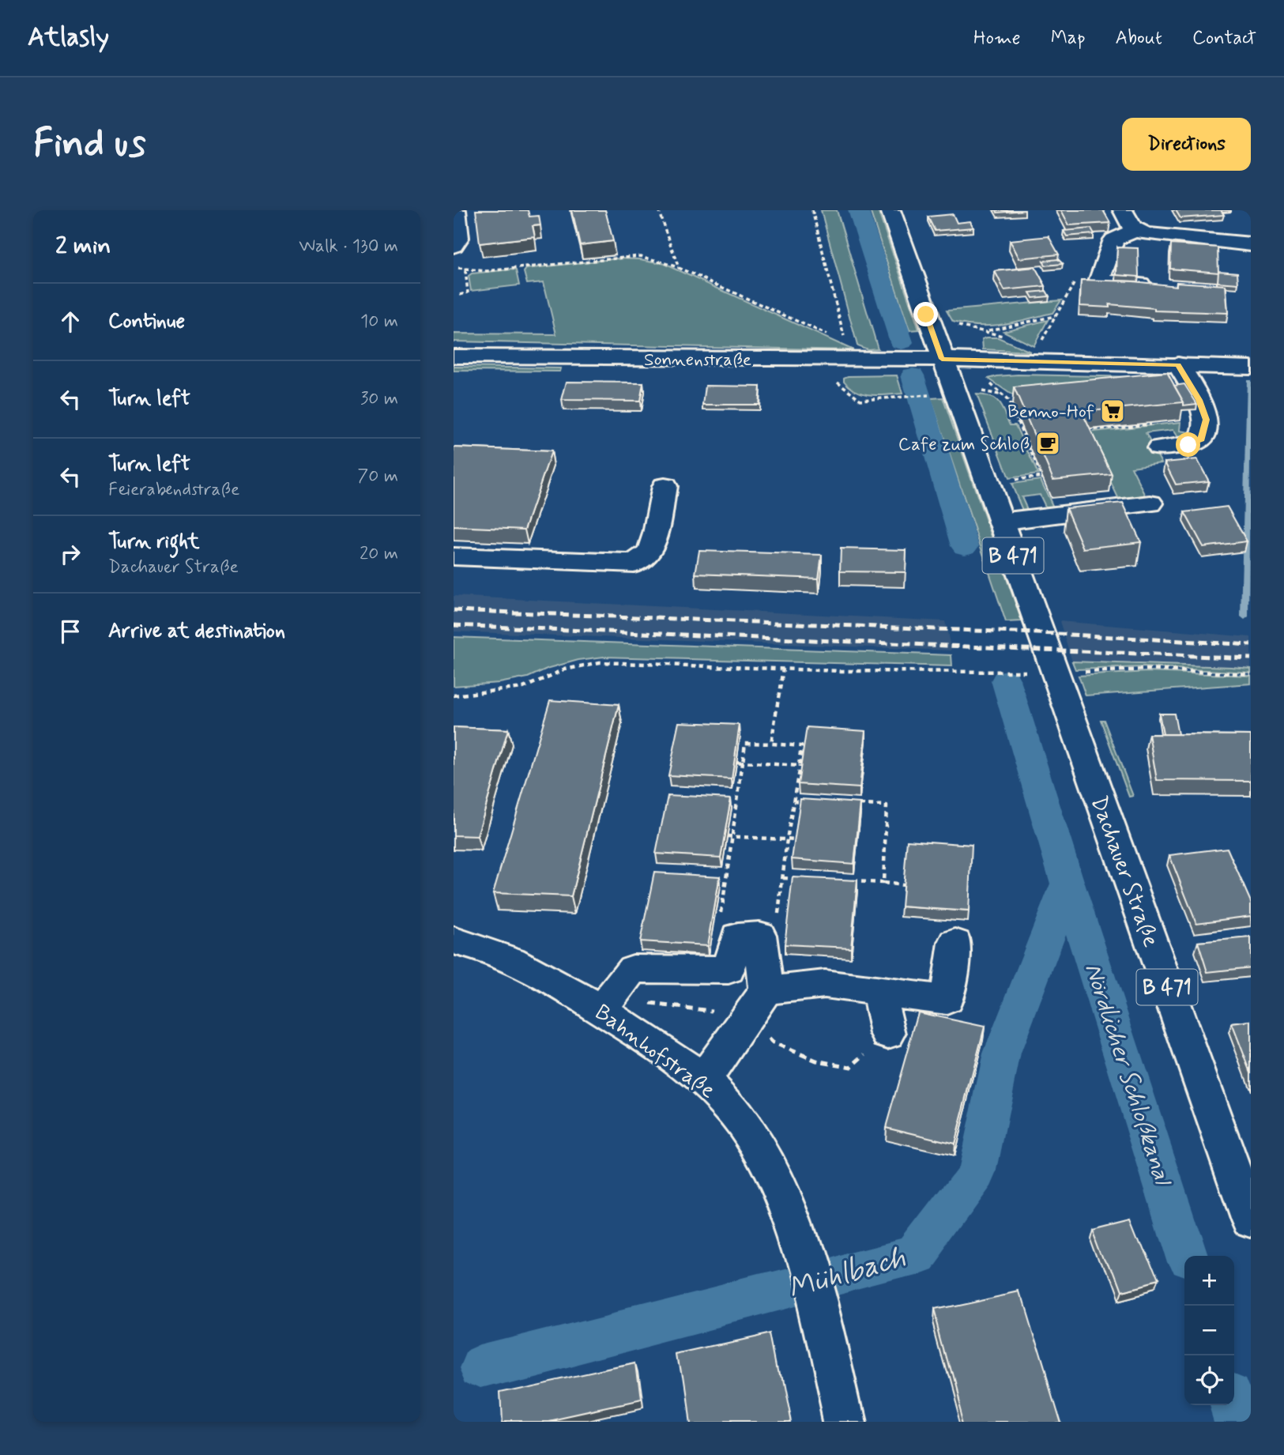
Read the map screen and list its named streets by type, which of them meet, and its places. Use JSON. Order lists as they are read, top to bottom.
{
  "streets": {
    "main road": [
      "Sonnenstraße",
      "B 471",
      "Dachauer Straße",
      "Bahnhofstraße"
    ]
  },
  "crossings": [
    ["Sonnenstraße", "Dachauer Straße"]
  ],
  "water": ["Nördlicher Schloßkanal", "Mühlbach"],
  "places": {
    "supermarket": ["Benno-Hof"],
    "cafe": ["Cafe zum Schloß"]
  },
  "page": {
    "header": "Atlasly",
    "nav": [
      "Home",
      "Map",
      "About",
      "Contact"
    ],
    "buttons": "Directions",
    "title": "Find us",
    "heading": ["2 min", "Walk · 130 m"],
    "list": [
      ["Continue", "10 m"],
      ["Turn left", "30 m"],
      ["Turn left", "Feierabendstraße", "70 m"],
      ["Turn right", "Dachauer Straße", "20 m"],
      "Arrive at destination"
    ],
    "map_buttons": ["+", "−"]
  }
}
